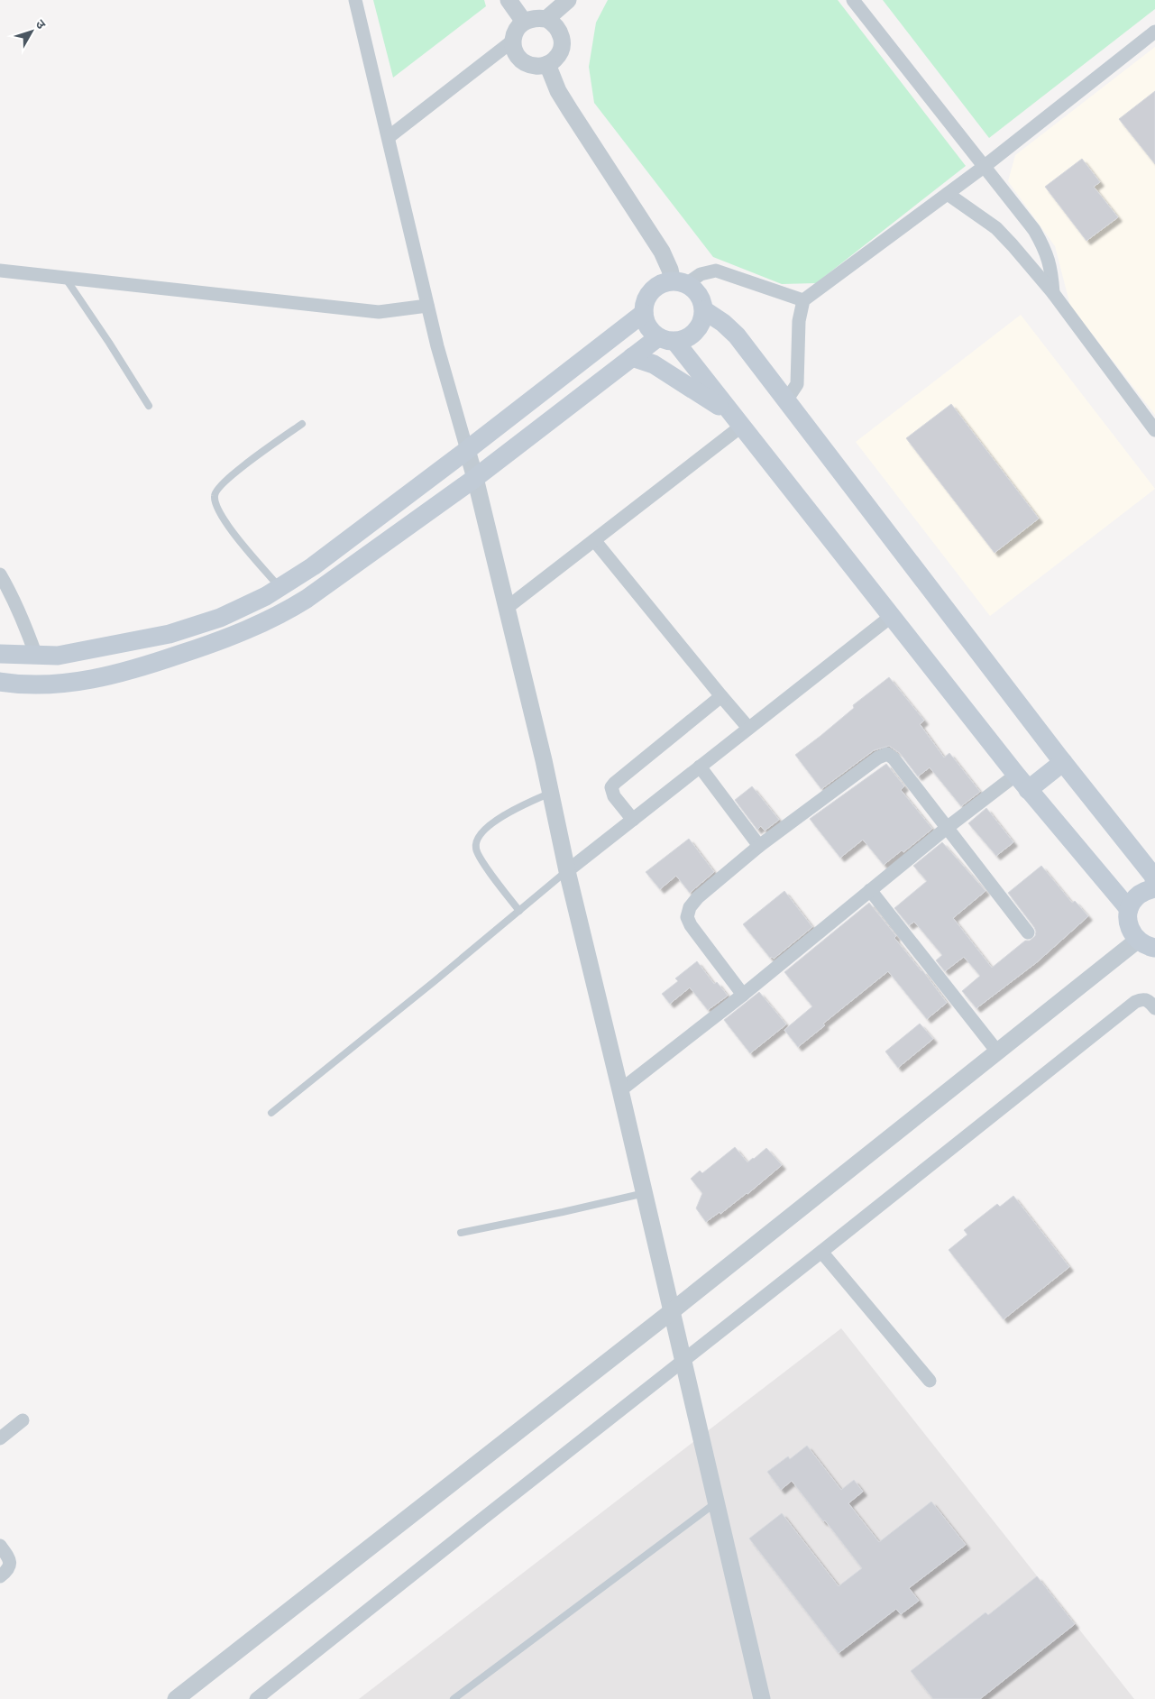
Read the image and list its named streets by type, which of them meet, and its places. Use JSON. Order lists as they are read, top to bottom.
{
  "north": "top right"
}
